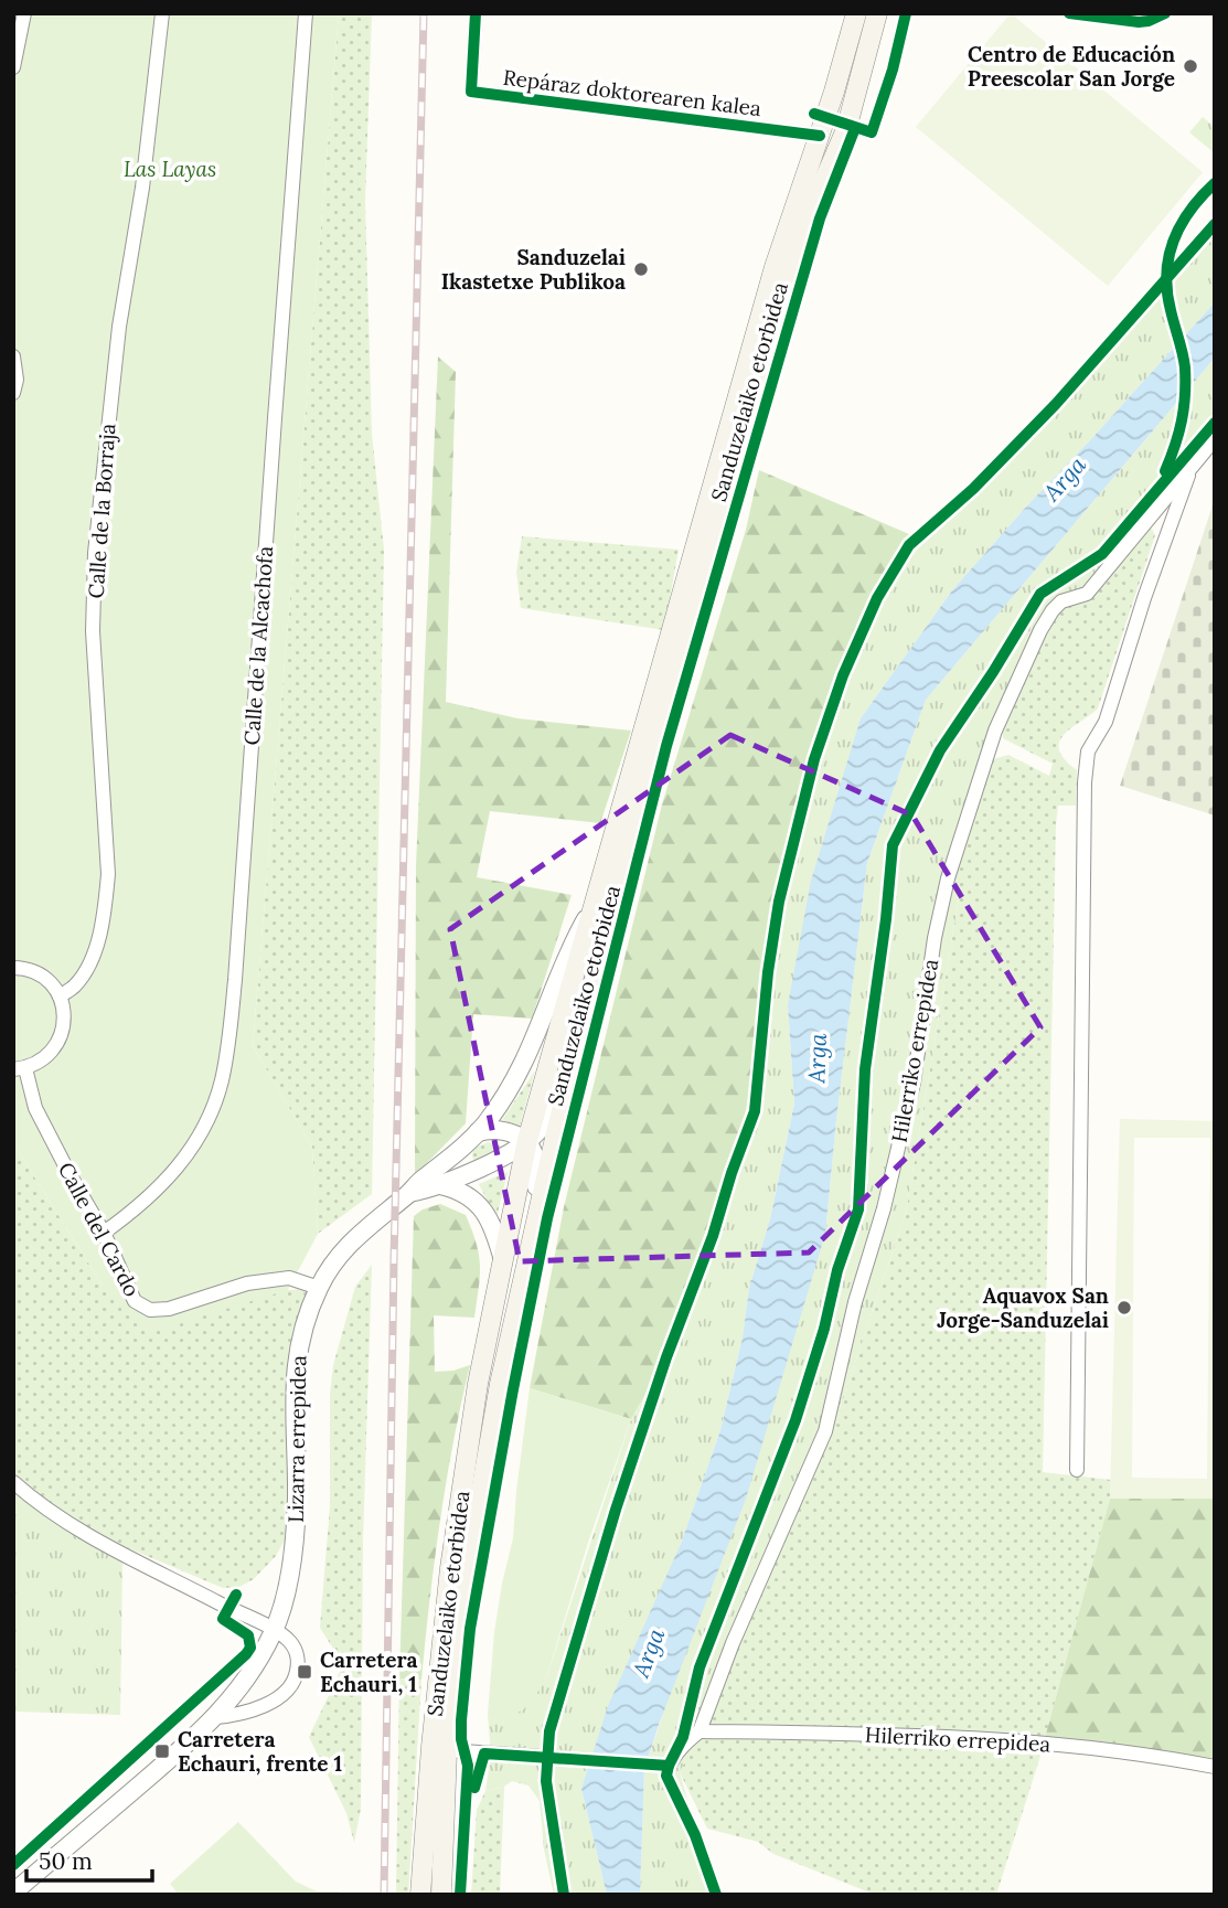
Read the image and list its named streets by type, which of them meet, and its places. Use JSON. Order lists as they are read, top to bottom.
{
  "streets": {
    "main road": ["Sanduzelaiko etorbidea"],
    "street": [
      "Repáraz doktorearen kalea",
      "Calle de la Borraja",
      "Calle de la Alcachofa",
      "Hilerriko errepidea",
      "Calle del Cardo",
      "Lizarra errepidea"
    ]
  },
  "crossings": [
    ["Repáraz doktorearen kalea", "Sanduzelaiko etorbidea"],
    ["Sanduzelaiko etorbidea", "Lizarra errepidea"],
    ["Calle de la Alcachofa", "Calle del Cardo"],
    ["Calle del Cardo", "Lizarra errepidea"]
  ],
  "water": ["Arga"],
  "parks": ["Las Layas"],
  "places": {
    "other": ["Centro de Educación Preescolar San Jorge", "Sanduzelai Ikastetxe Publikoa", "Aquavox San Jorge-Sanduzelai"],
    "transit": ["Carretera Echauri, 1", "Carretera Echauri, frente 1"]
  },
  "scale_bar": "50 m"
}
